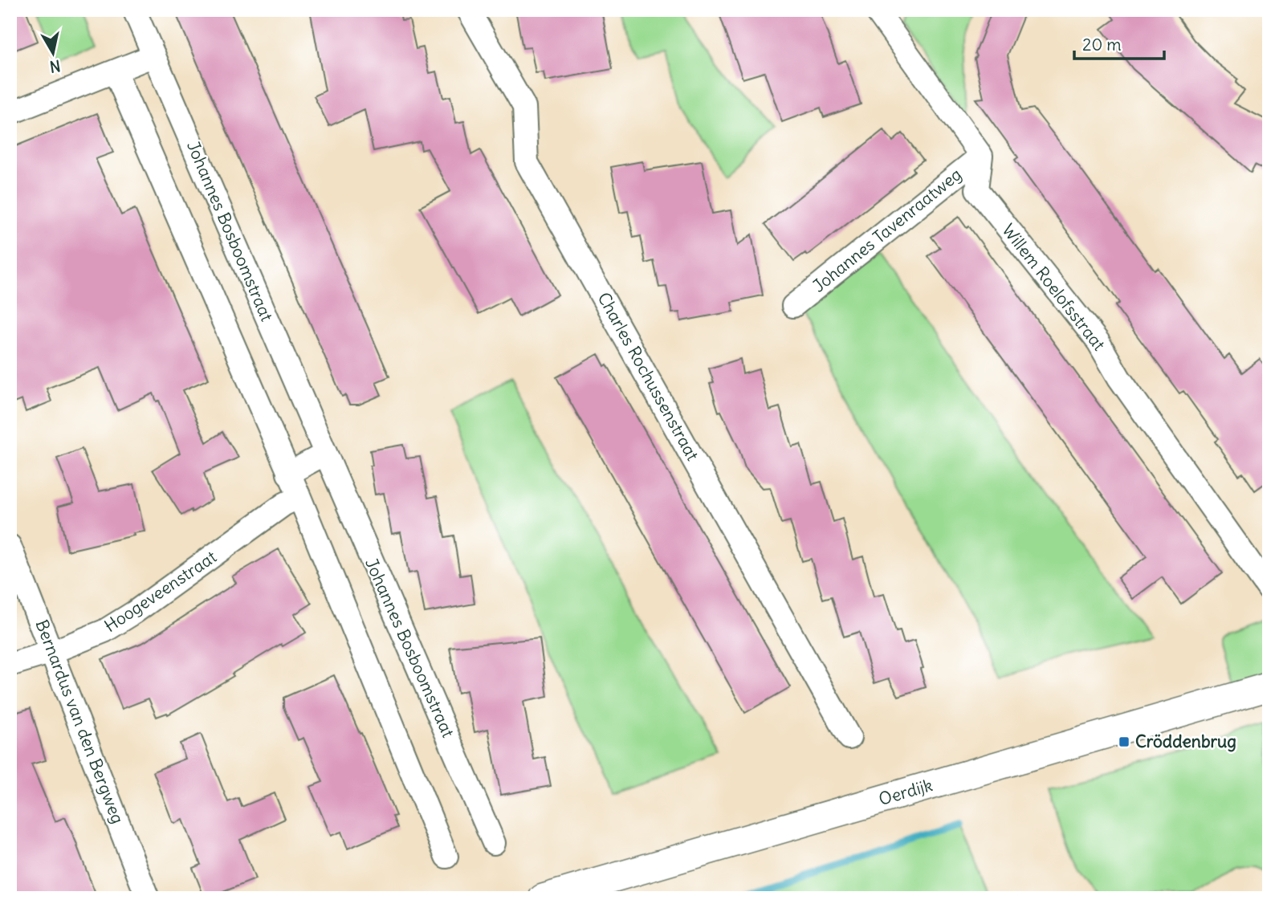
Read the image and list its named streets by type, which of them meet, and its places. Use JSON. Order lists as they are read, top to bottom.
{
  "streets": {
    "street": [
      "Johannes Tavenraatweg",
      "Johannes Bosboomstraat",
      "Willem Roelofsstraat",
      "Charles Rochussenstraat",
      "Hoogeveenstraat",
      "Bernardus van den Bergweg",
      "Oerdijk"
    ]
  },
  "crossings": [
    ["Johannes Tavenraatweg", "Willem Roelofsstraat"],
    ["Hoogeveenstraat", "Bernardus van den Bergweg"]
  ],
  "places": {
    "transit": ["Cröddenbrug"]
  },
  "scale_bar": "20 m",
  "north": "bottom"
}
